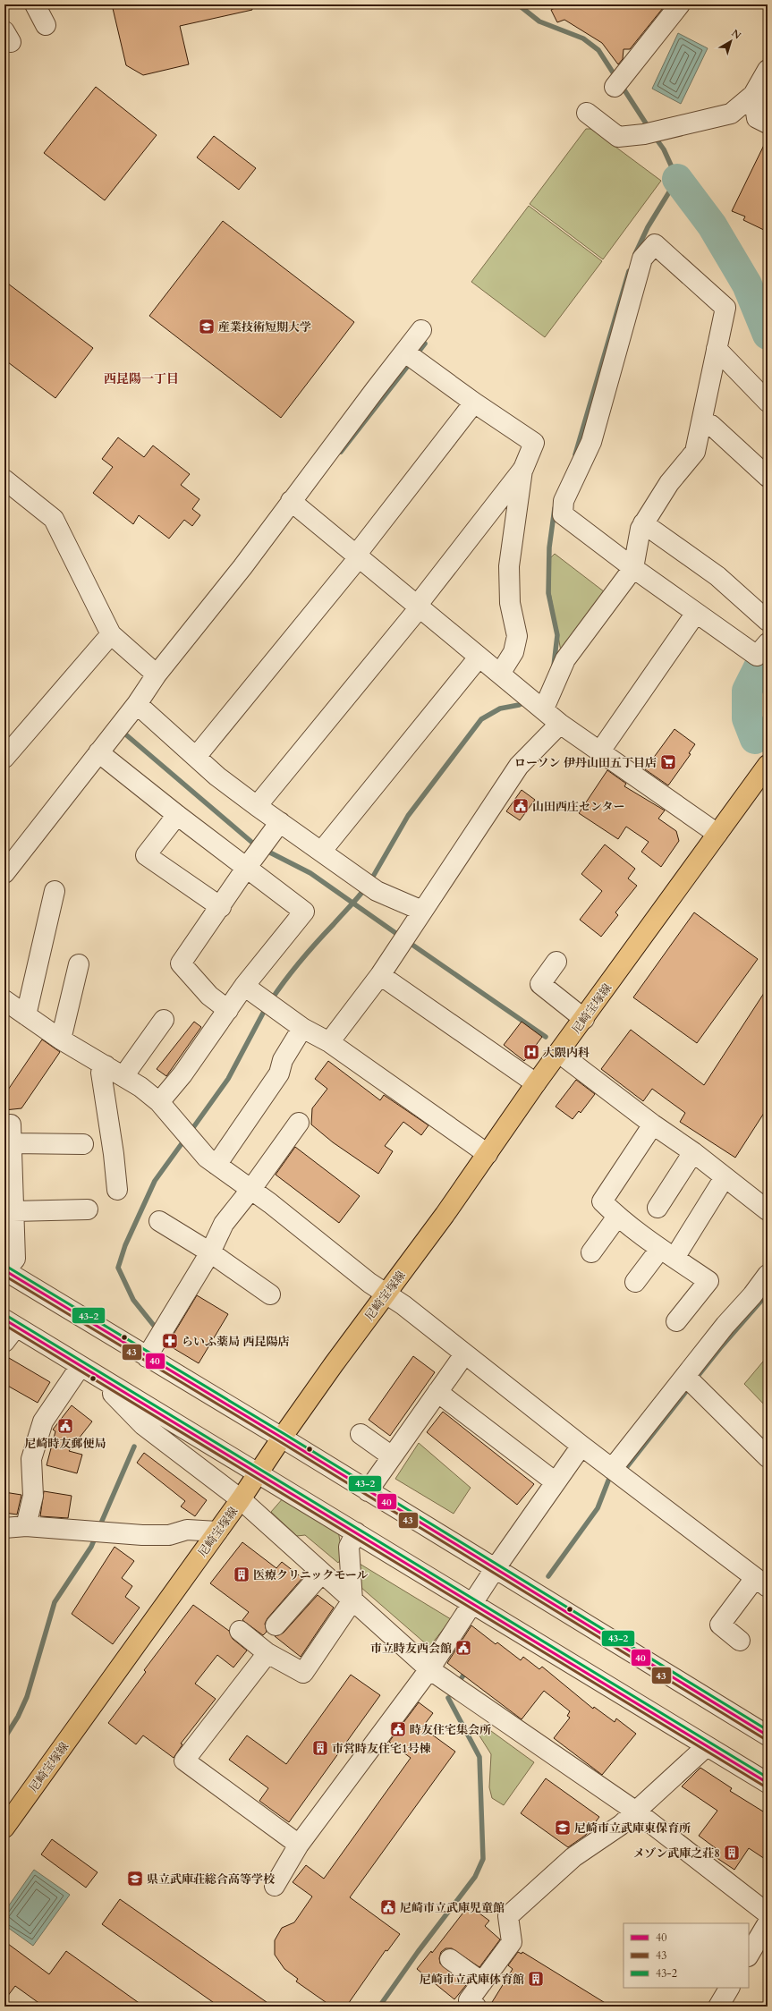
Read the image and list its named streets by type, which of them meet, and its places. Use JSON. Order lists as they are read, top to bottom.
{
  "streets": {
    "main road": ["尼崎宝塚線"]
  },
  "districts": ["西昆陽一丁目"],
  "places": {
    "school or university": ["産業技術短期大学", "尼崎市立武庫東保育所", "県立武庫荘総合高等学校"],
    "supermarket": ["ローソン 伊丹山田五丁目店"],
    "public building": [
      "山田西庄センター",
      "尼崎時友郵便局",
      "市立時友西会館",
      "時友住宅集会所",
      "尼崎市立武庫児童館"
    ],
    "hospital": ["大隈内科"],
    "pharmacy": ["らいふ薬局 西昆陽店"],
    "building": [
      "医療クリニックモール",
      "市営時友住宅1号棟",
      "メゾン武庫之荘8",
      "尼崎市立武庫体育館"
    ]
  },
  "lines": ["transit line 43-2", "transit line 40", "transit line 43"],
  "legend": ["40", "43", "43-2"],
  "north": "top right"
}
